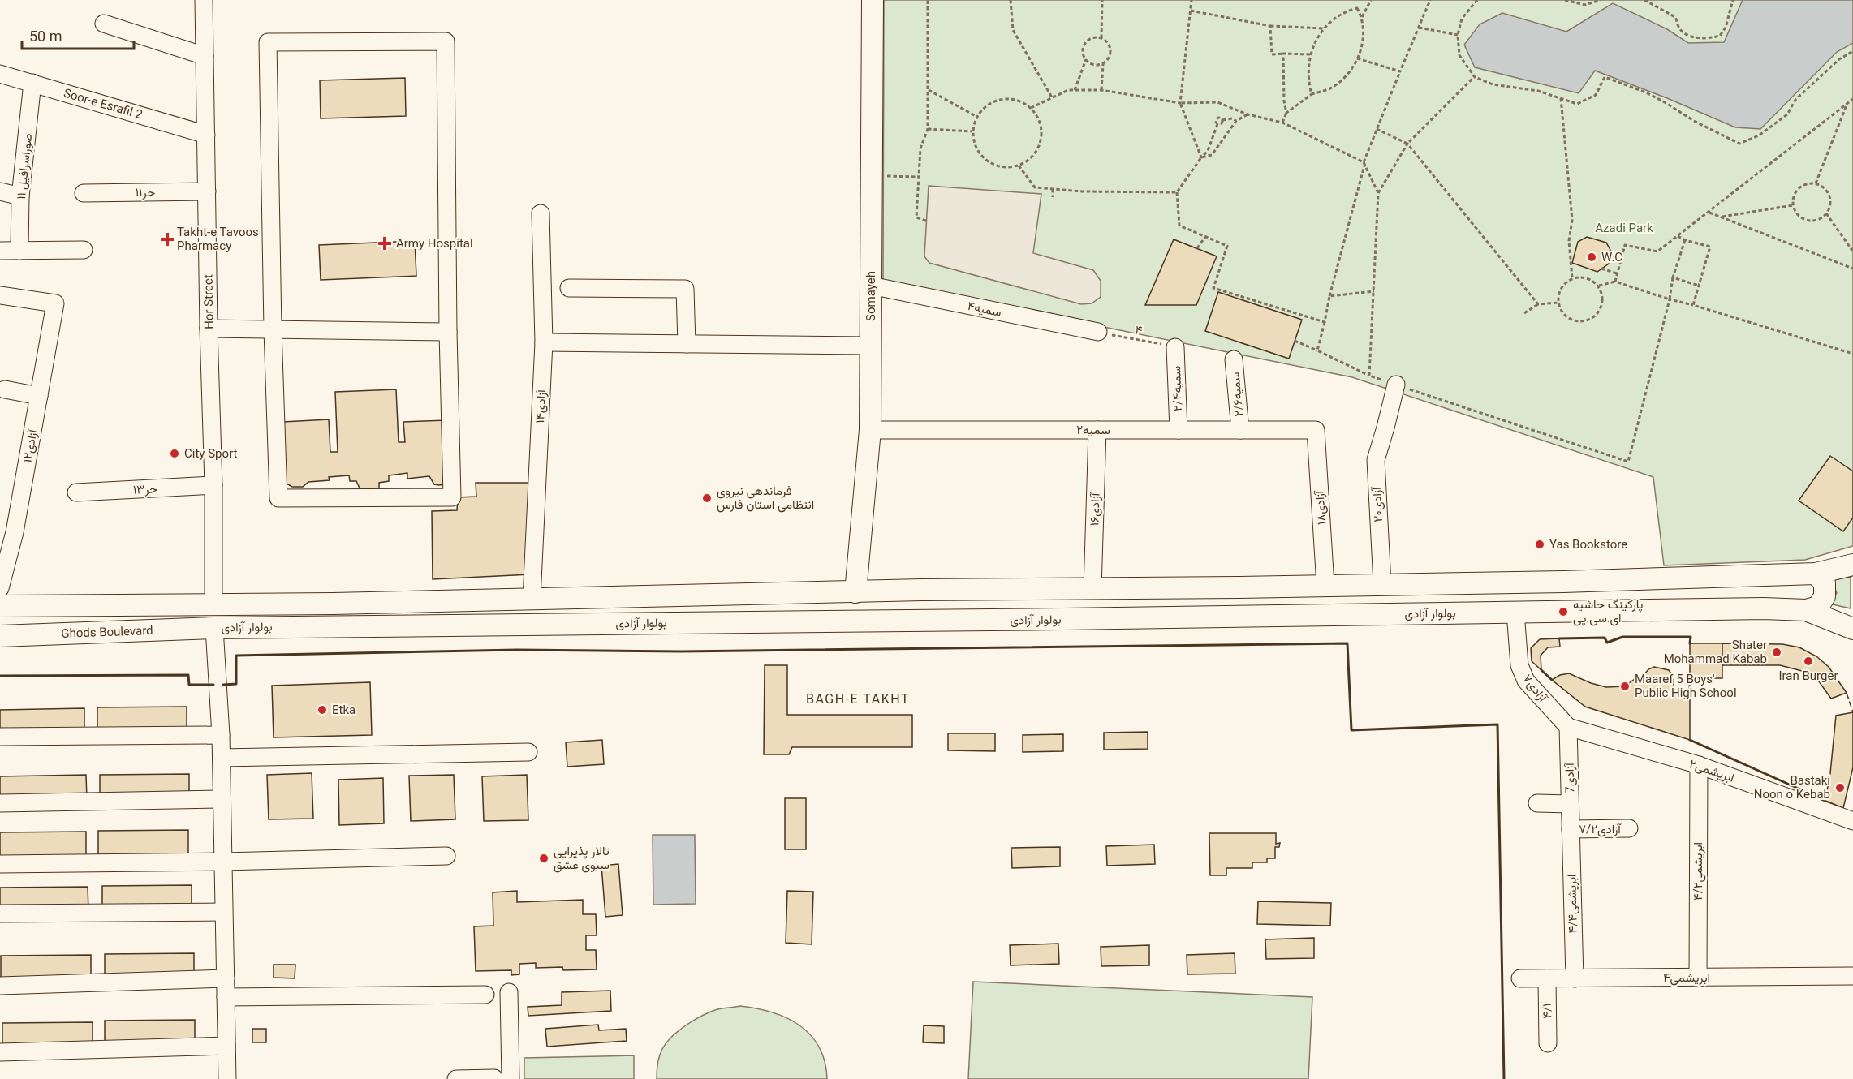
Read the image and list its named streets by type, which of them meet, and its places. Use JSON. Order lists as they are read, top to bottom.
{
  "streets": {
    "main road": ["Somayeh", "بولوار آزادی", "Ghods Boulevard"],
    "street": [
      "Soor-e Esrafil 2",
      "صوراسرافیل ۱۱",
      "حر۱۱",
      "Hor Street",
      "سمیه۴",
      "سمیه۲/۴",
      "سمیه۲/۶",
      "آزادی۱۴",
      "۲سمیه",
      "آزادی۱۲",
      "حر۱۳",
      "آزادی۲۰",
      "آزادی۱۸",
      "آزادی۱۶",
      "آزادی۷",
      "ابریشمی۲",
      "7آزادی",
      "۷/۲آزادی",
      "ابریشمی۴/۲",
      "ابریشمی۴/۴",
      "ابریشمی۴",
      "۴/۱"
    ],
    "path": ["۴"]
  },
  "crossings": [
    ["Soor-e Esrafil 2", "صوراسرافیل ۱۱"],
    ["Soor-e Esrafil 2", "Hor Street"],
    ["حر۱۱", "Hor Street"],
    ["Somayeh", "سمیه۴"],
    ["Somayeh", "۲سمیه"],
    ["Somayeh", "بولوار آزادی"],
    ["Hor Street", "حر۱۳"],
    ["Hor Street", "بولوار آزادی"],
    ["سمیه۴", "۴"],
    ["۴", "سمیه۲/۴"],
    ["سمیه۲/۴", "۲سمیه"],
    ["سمیه۲/۶", "۲سمیه"],
    ["آزادی۱۴", "بولوار آزادی"],
    ["۲سمیه", "آزادی۱۸"],
    ["۲سمیه", "آزادی۱۶"],
    ["آزادی۲۰", "بولوار آزادی"],
    ["آزادی۱۸", "بولوار آزادی"],
    ["آزادی۱۶", "بولوار آزادی"],
    ["بولوار آزادی", "Ghods Boulevard"],
    ["بولوار آزادی", "آزادی۷"],
    ["آزادی۷", "ابریشمی۲"],
    ["آزادی۷", "7آزادی"],
    ["ابریشمی۲", "7آزادی"],
    ["ابریشمی۲", "ابریشمی۴/۲"],
    ["7آزادی", "۷/۲آزادی"],
    ["7آزادی", "ابریشمی۴/۴"],
    ["۷/۲آزادی", "ابریشمی۴/۴"],
    ["ابریشمی۴/۲", "ابریشمی۴"],
    ["ابریشمی۴/۴", "ابریشمی۴"],
    ["ابریشمی۴", "۴/۱"]
  ],
  "districts": ["BAGH-E TAKHT"],
  "parks": ["Azadi Park"],
  "places": {
    "health": ["Takht-e Tavoos Pharmacy", "Army Hospital"],
    "other": [
      "W.C",
      "City Sport",
      "فرماندهی نیروی انتظامی استان فارس",
      "Yas Bookstore",
      "پارکینگ حاشیه ای سی پی",
      "Shater Mohammad Kabab",
      "Iran Burger",
      "Maaref 5 Boys' Public High School",
      "Etka",
      "Bastaki Noon o Kebab",
      "تالار پذیرایی سبوی عشق"
    ]
  },
  "scale_bar": "50 m"
}
